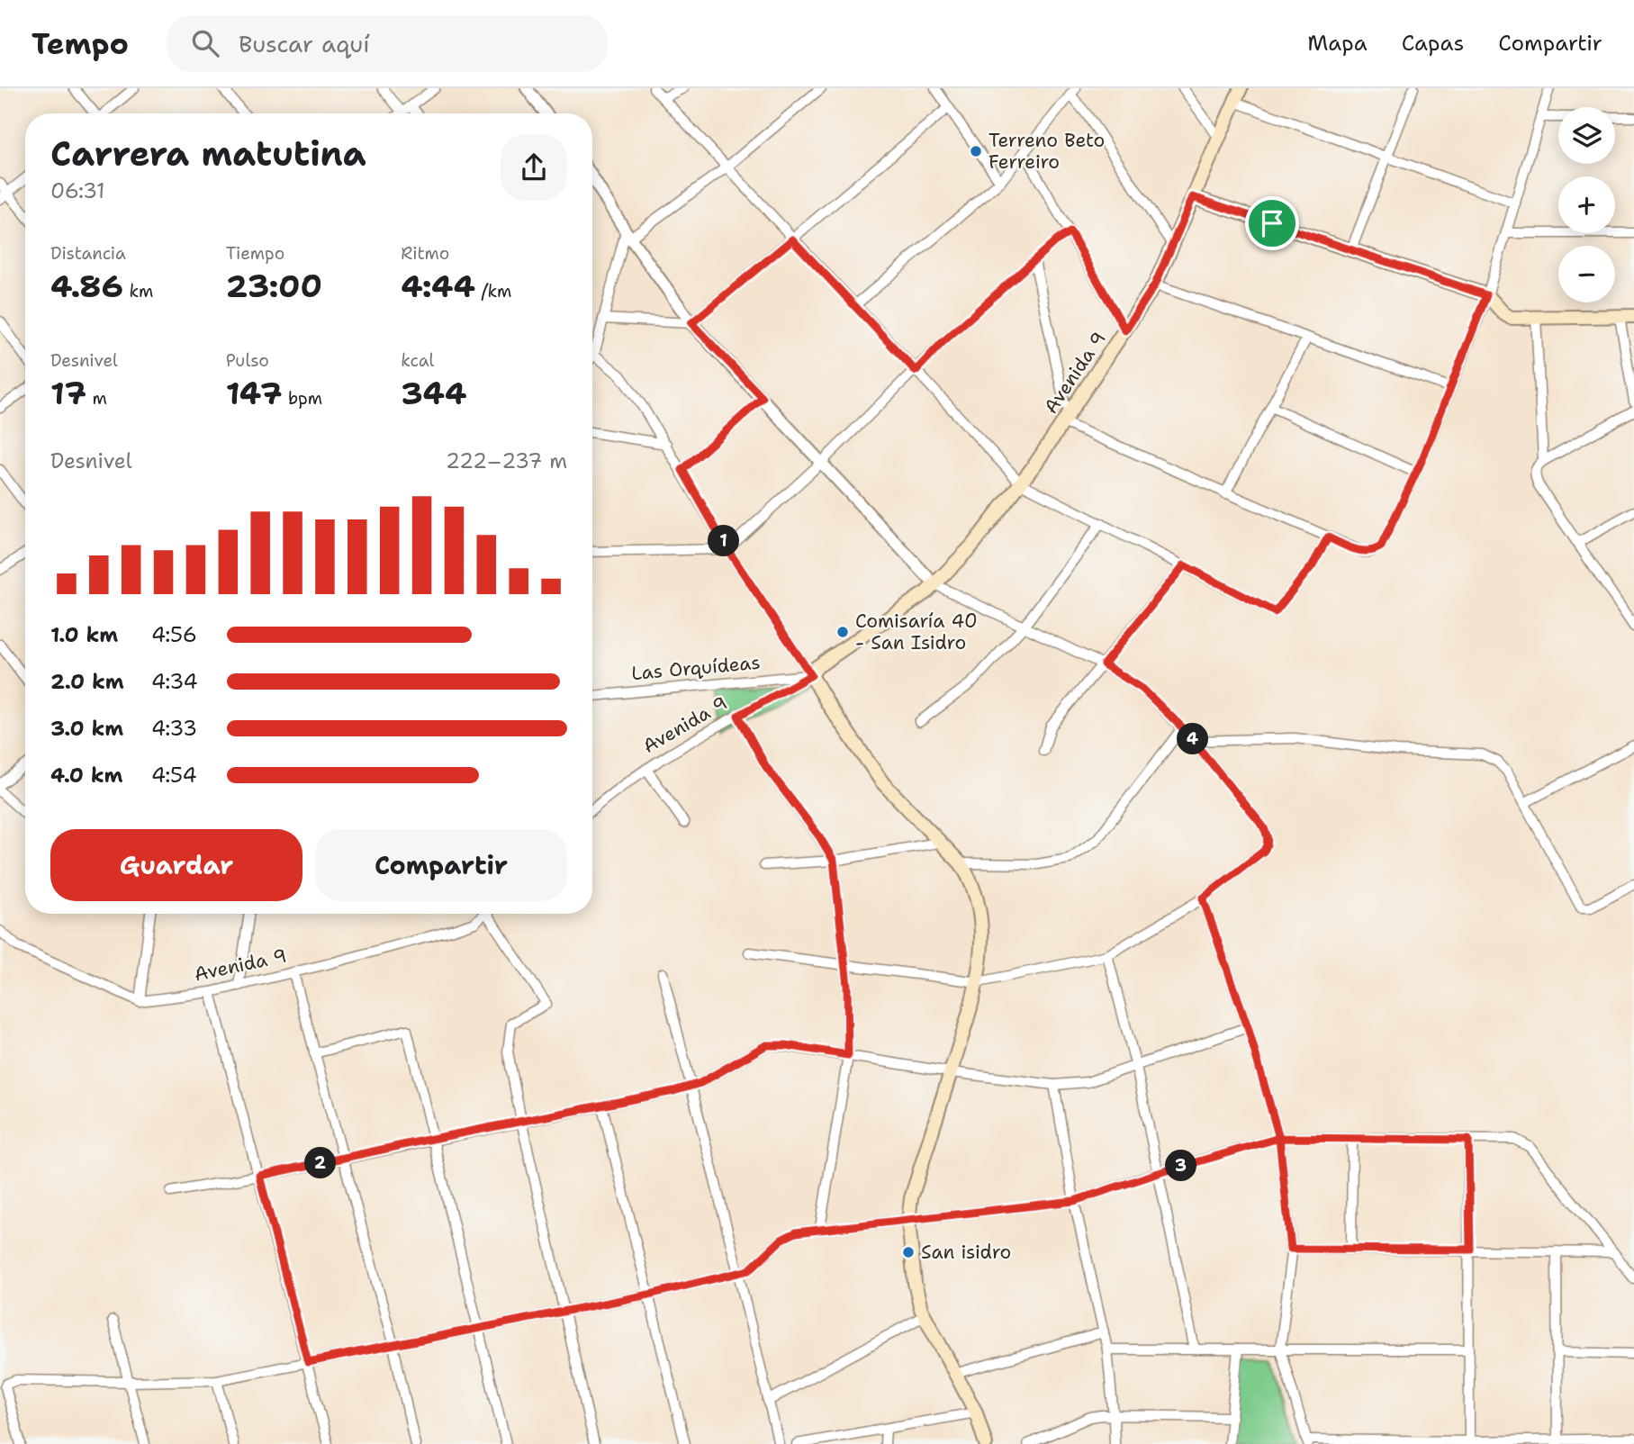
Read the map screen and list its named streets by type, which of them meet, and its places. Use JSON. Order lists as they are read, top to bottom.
{
  "streets": {
    "main road": ["Avenida 9"],
    "street": ["Las Orquídeas"]
  },
  "crossings": [
    ["Avenida 9", "Las Orquídeas"]
  ],
  "places": ["Terreno Beto Ferreiro", "Comisaría 40 - San Isidro", "San isidro"],
  "page": {
    "header": "Tempo",
    "search": "Buscar aquí",
    "nav": ["Mapa", "Capas", "Compartir"],
    "map_buttons": ["+", "−"],
    "heading": ["Carrera matutina", "06:31"],
    "stats": [
      ["Distancia", "4.86 km"],
      ["Tiempo", "23:00"],
      ["Ritmo", "4:44 /km"],
      ["Desnivel", "17 m"],
      ["Pulso", "147 bpm"],
      ["kcal", "344"]
    ],
    "chart": ["Desnivel", "222–237 m"],
    "pins": [
      "1",
      "4",
      "2",
      "3"
    ],
    "list": [
      {
        "name": "1.0 km",
        "note": "4:56"
      },
      {
        "name": "2.0 km",
        "note": "4:34"
      },
      {
        "name": "3.0 km",
        "note": "4:33"
      },
      {
        "name": "4.0 km",
        "note": "4:54"
      }
    ],
    "buttons": ["Guardar", "Compartir"]
  }
}
